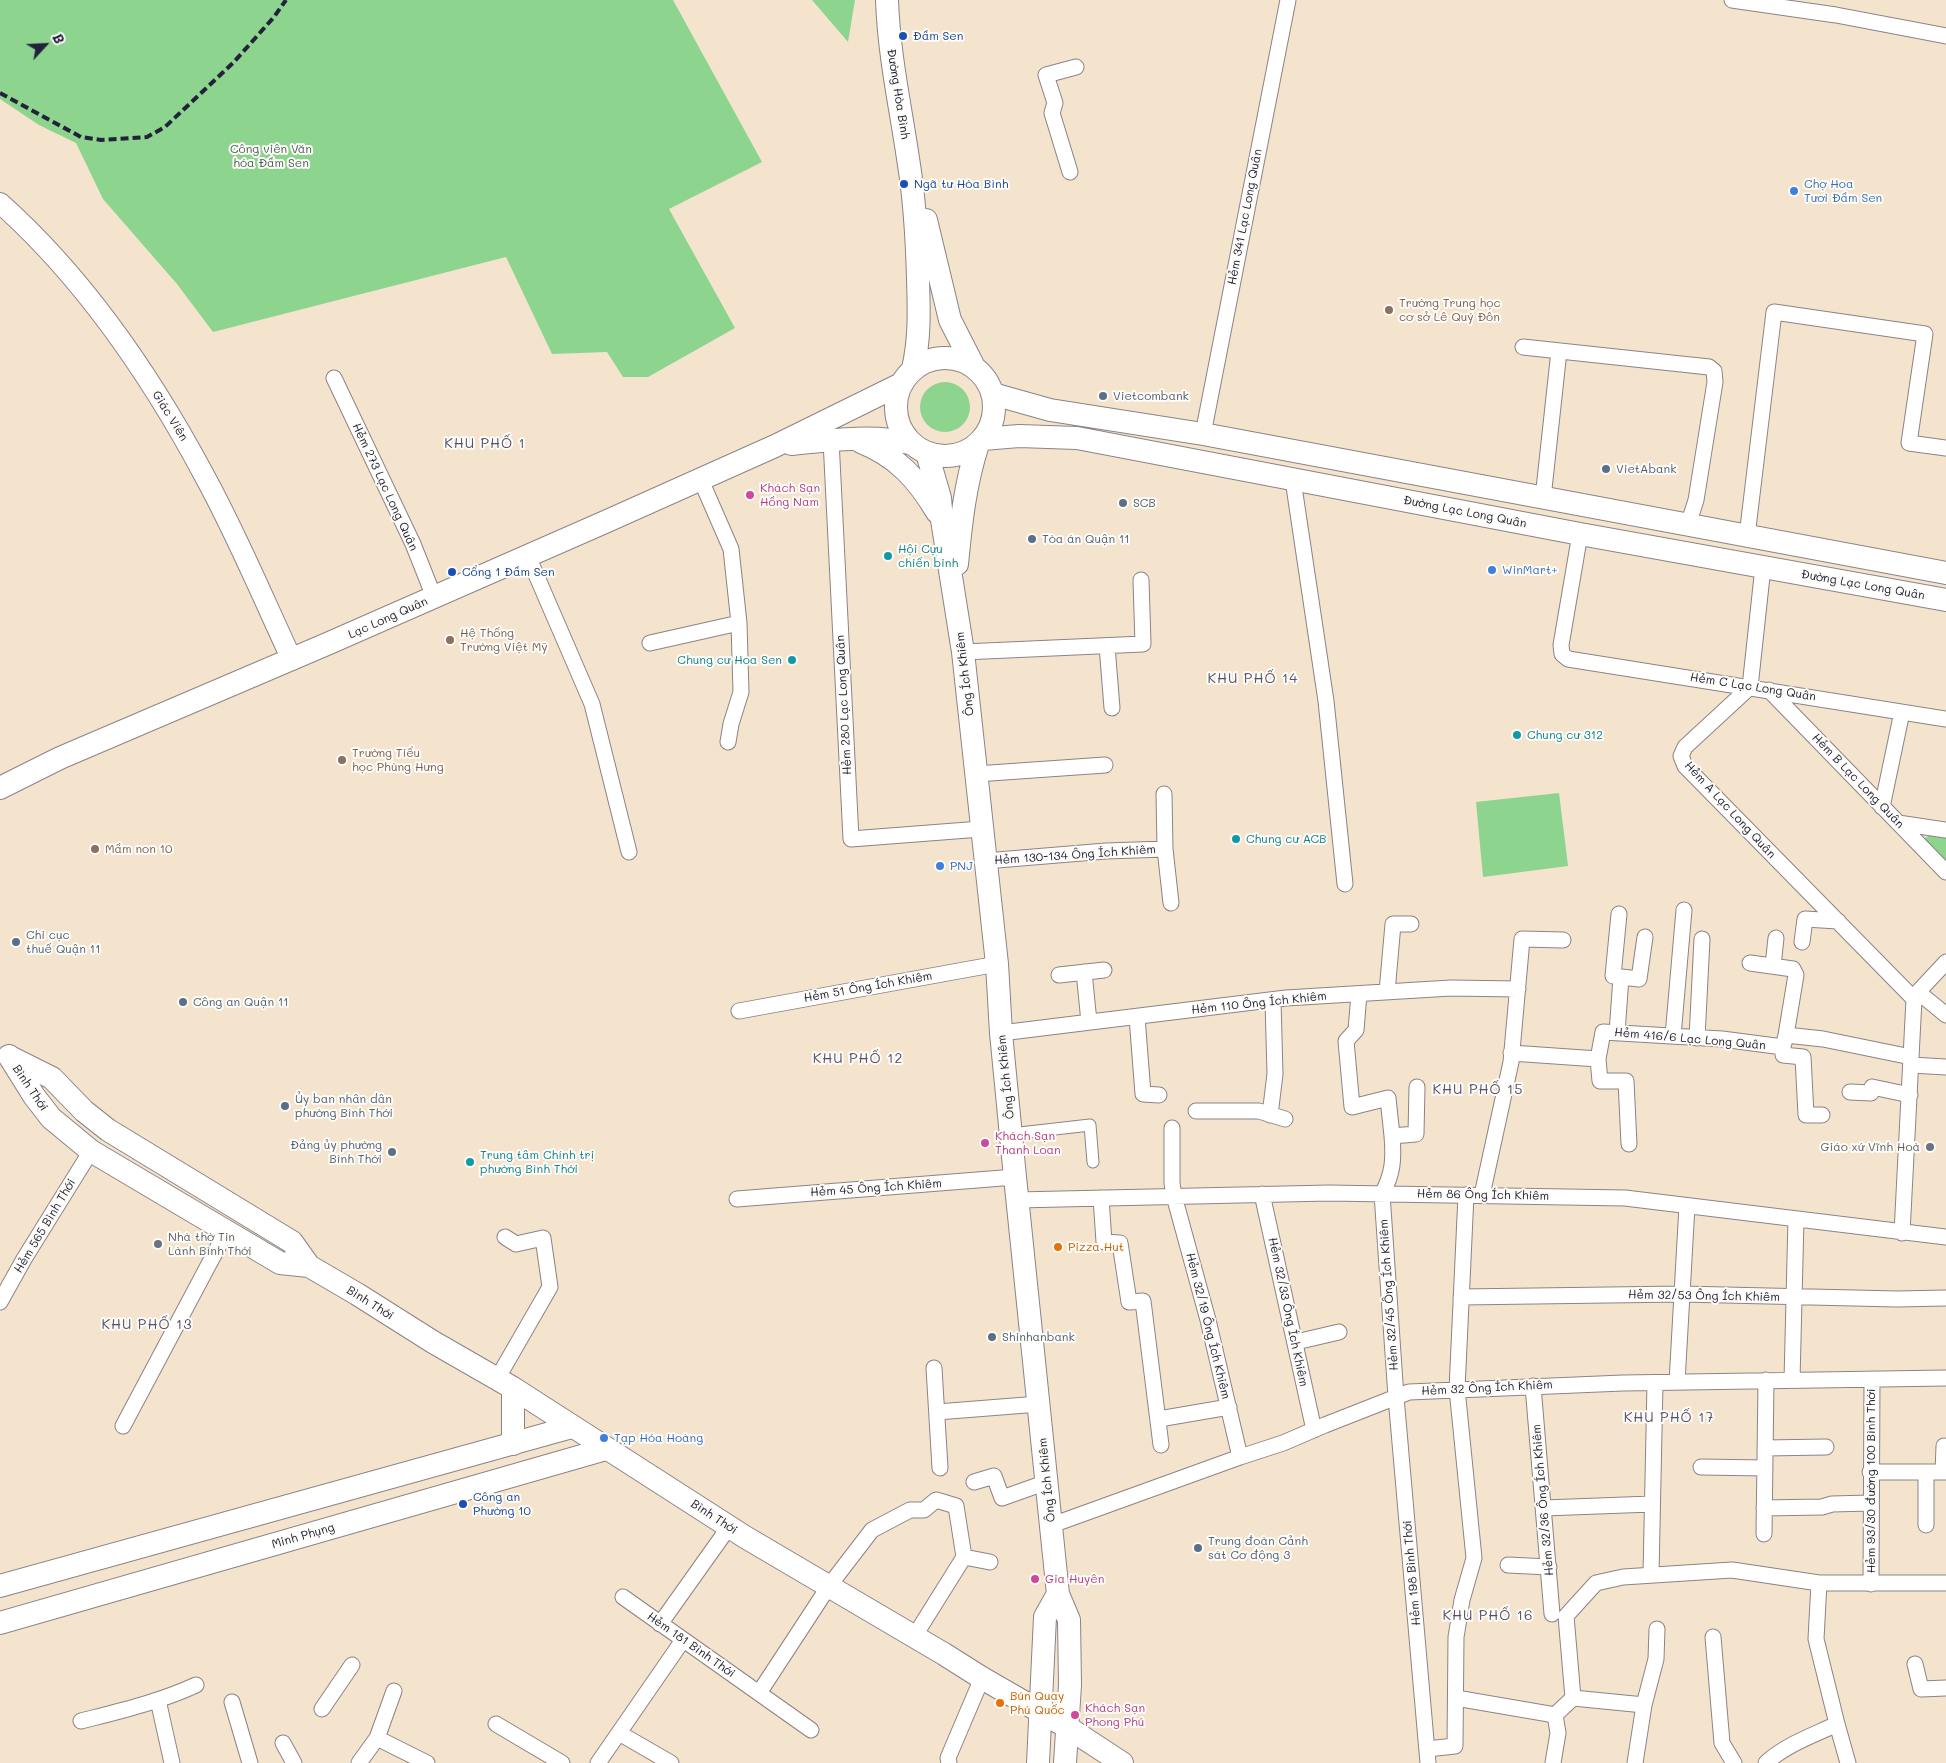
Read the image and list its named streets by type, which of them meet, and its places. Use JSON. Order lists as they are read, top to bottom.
{
  "streets": {
    "main road": [
      "Đường Hòa Bình",
      "Đường Lạc Long Quân",
      "Lạc Long Quân",
      "Ông Ích Khiêm",
      "Bình Thới",
      "Minh Phụng"
    ],
    "street": [
      "Hẻm 341 Lạc Long Quân",
      "Giác Viên",
      "Hẻm 273 Lạc Long Quân",
      "Hẻm C Lạc Long Quân",
      "Hẻm 280 Lạc Long Quân",
      "Hẻm B Lạc Long Quân",
      "Hẻm A Lạc Long Quân",
      "Hẻm 130-134 Ông Ích Khiêm",
      "Hẻm 51 Ông Ích Khiêm",
      "Hẻm 110 Ông Ích Khiêm",
      "Hẻm 416/6 Lạc Long Quân",
      "Hẻm 45 Ông Ích Khiêm",
      "Hẻm 86 Ông Ích Khiêm",
      "Hẻm 565 Bình Thới",
      "Hẻm 32/45 Ông Ích Khiêm",
      "Hẻm 32/53 Ông Ích Khiêm",
      "Hẻm 32/33 Ông Ích Khiêm",
      "Hẻm 32/19 Ông Ích Khiêm",
      "Hẻm 32 Ông Ích Khiêm",
      "Hẻm 93/30 đường 100 Bình Thới",
      "Hẻm 32/36 Ông Ích Khiêm",
      "Hẻm 198 Bình Thới",
      "Hẻm 181 Bình Thới"
    ]
  },
  "crossings": [
    ["Đường Hòa Bình", "Đường Lạc Long Quân"],
    ["Giác Viên", "Lạc Long Quân"],
    ["Hẻm 273 Lạc Long Quân", "Lạc Long Quân"],
    ["Đường Lạc Long Quân", "Hẻm C Lạc Long Quân"],
    ["Ông Ích Khiêm", "Hẻm 280 Lạc Long Quân"],
    ["Ông Ích Khiêm", "Hẻm 130-134 Ông Ích Khiêm"],
    ["Ông Ích Khiêm", "Hẻm 51 Ông Ích Khiêm"],
    ["Ông Ích Khiêm", "Hẻm 110 Ông Ích Khiêm"],
    ["Ông Ích Khiêm", "Bình Thới"],
    ["Ông Ích Khiêm", "Hẻm 45 Ông Ích Khiêm"],
    ["Ông Ích Khiêm", "Hẻm 86 Ông Ích Khiêm"],
    ["Ông Ích Khiêm", "Hẻm 32 Ông Ích Khiêm"],
    ["Hẻm C Lạc Long Quân", "Hẻm B Lạc Long Quân"],
    ["Hẻm C Lạc Long Quân", "Hẻm A Lạc Long Quân"],
    ["Bình Thới", "Hẻm 565 Bình Thới"],
    ["Bình Thới", "Minh Phụng"],
    ["Hẻm 86 Ông Ích Khiêm", "Hẻm 32/45 Ông Ích Khiêm"],
    ["Hẻm 86 Ông Ích Khiêm", "Hẻm 32/33 Ông Ích Khiêm"],
    ["Hẻm 86 Ông Ích Khiêm", "Hẻm 32/19 Ông Ích Khiêm"],
    ["Hẻm 32/45 Ông Ích Khiêm", "Hẻm 32 Ông Ích Khiêm"],
    ["Hẻm 32/45 Ông Ích Khiêm", "Hẻm 198 Bình Thới"],
    ["Hẻm 32/33 Ông Ích Khiêm", "Hẻm 32 Ông Ích Khiêm"],
    ["Hẻm 32/19 Ông Ích Khiêm", "Hẻm 32 Ông Ích Khiêm"],
    ["Hẻm 32 Ông Ích Khiêm", "Hẻm 93/30 đường 100 Bình Thới"],
    ["Hẻm 32 Ông Ích Khiêm", "Hẻm 32/36 Ông Ích Khiêm"],
    ["Hẻm 32 Ông Ích Khiêm", "Hẻm 198 Bình Thới"]
  ],
  "districts": [
    "KHU PHỐ 1",
    "KHU PHỐ 14",
    "KHU PHỐ 12",
    "KHU PHỐ 15",
    "KHU PHỐ 13",
    "KHU PHỐ 17",
    "KHU PHỐ 16"
  ],
  "parks": ["Công viên Văn hóa Đầm Sen"],
  "places": [
    "Đầm Sen",
    "Ngã tư Hòa Bình",
    "Chợ Hoa Tươi Đầm Sen",
    "Trường Trung học cơ sở Lê Quý Đôn",
    "Vietcombank",
    "VietAbank",
    "Khách Sạn Hồng Nam",
    "SCB",
    "Tòa án Quận 11",
    "Hội Cựu chiến binh",
    "WinMart+",
    "Cổng 1 Đầm Sen",
    "Hệ Thống Trường Việt Mỹ",
    "Chung cư Hoa Sen",
    "Chung cư 312",
    "Trường Tiểu học Phùng Hưng",
    "Chung cư ACB",
    "Mầm non 10",
    "PNJ",
    "Chi cục thuế Quận 11",
    "Công an Quận 11",
    "Ủy ban nhân dân phường Bình Thới",
    "Khách Sạn Thanh Loan",
    "Giáo xứ Vĩnh Hoà",
    "Đảng ủy phường Bình Thới",
    "Trung tâm Chính trị phường Bình Thới",
    "Nhà thờ Tin Lành Bình Thới",
    "Pizza Hut",
    "Shinhanbank",
    "Tạp Hóa Hoàng",
    "Công an Phường 10",
    "Trung đoàn Cảnh sát Cơ động 3",
    "Gia Huyên",
    "Bún Quay Phú Quốc",
    "Khách Sạn Phong Phú"
  ],
  "north": "top right"
}
